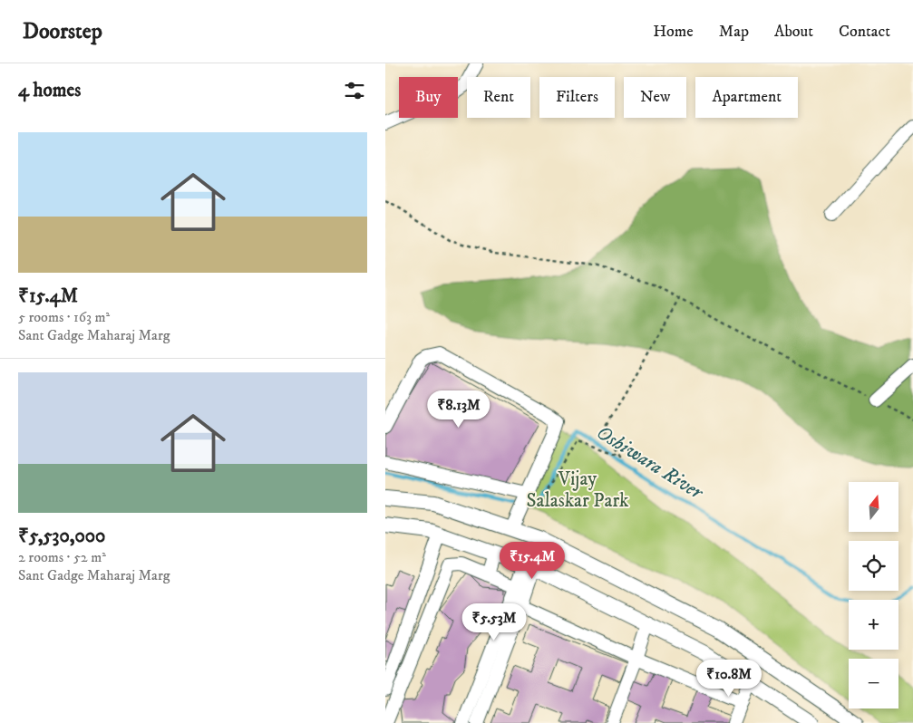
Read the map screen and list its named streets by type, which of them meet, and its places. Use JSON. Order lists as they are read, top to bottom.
{
  "water": ["Oshiwara River"],
  "parks": ["Vijay Salaskar Park"],
  "north": "top",
  "page": {
    "header": "Doorstep",
    "nav": [
      "Home",
      "Map",
      "About",
      "Contact"
    ],
    "heading": "4 homes",
    "chip": [
      "Buy",
      "Rent",
      "Filters",
      "New",
      "Apartment"
    ],
    "list": [
      {
        "name": "₹15.4M",
        "note": "5 rooms · 163 m² · Sant Gadge Maharaj Marg"
      },
      {
        "name": "₹5,530,000",
        "note": "2 rooms · 52 m² · Sant Gadge Maharaj Marg"
      }
    ],
    "price": [
      "₹8.13M",
      "₹15.4M",
      "₹5.53M",
      "₹10.8M"
    ],
    "map_buttons": ["+", "−"]
  }
}
